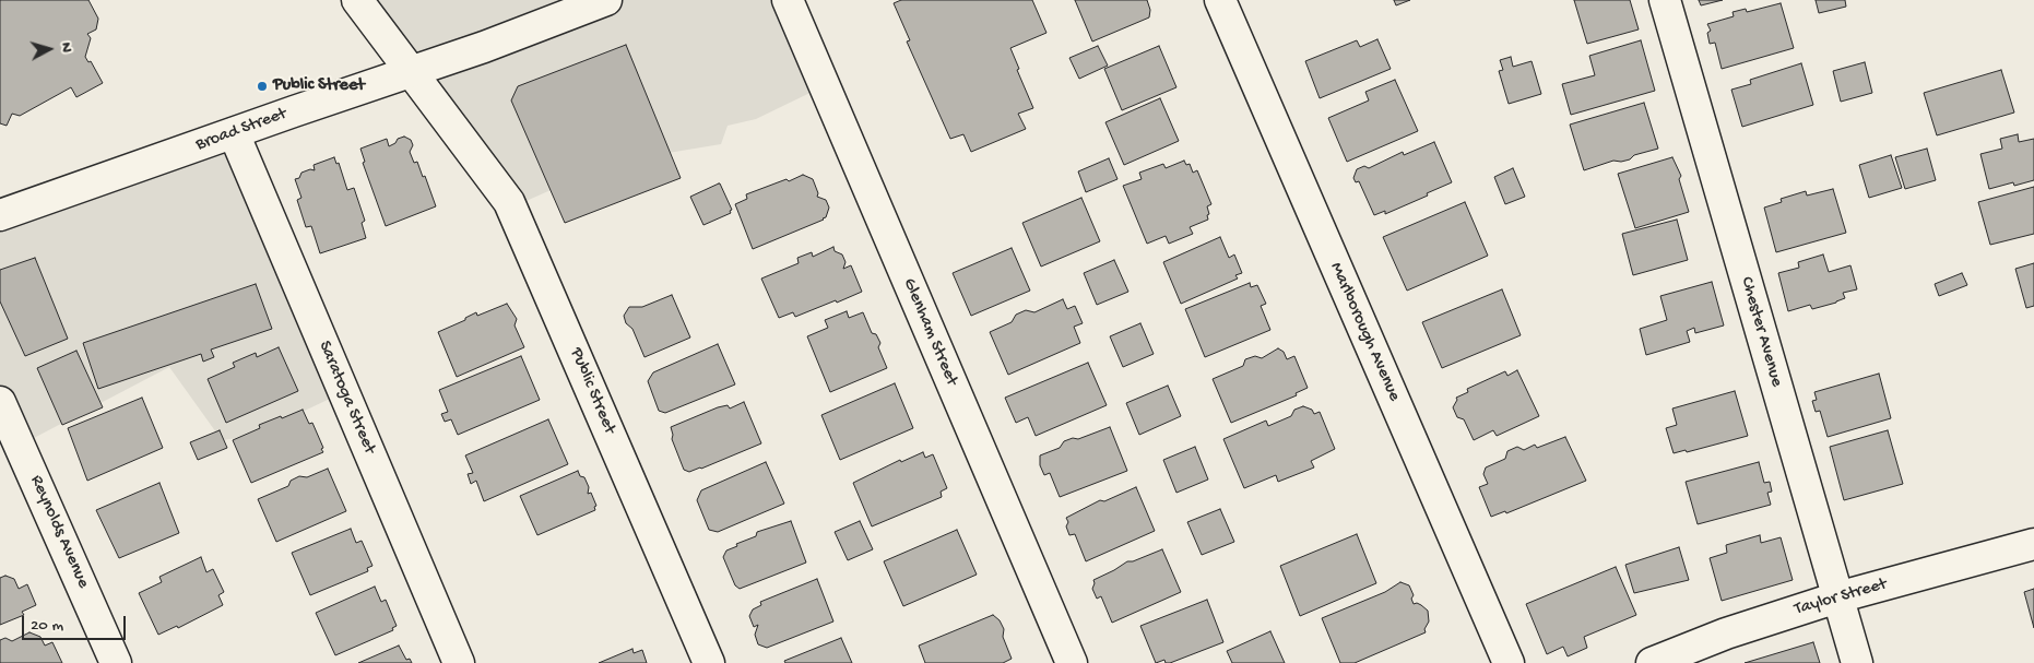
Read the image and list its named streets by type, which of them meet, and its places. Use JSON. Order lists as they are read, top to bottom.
{
  "streets": {
    "street": [
      "Broad Street",
      "Glenham Street",
      "Marlborough Avenue",
      "Chester Avenue",
      "Public Street",
      "Saratoga Street",
      "Reynolds Avenue",
      "Taylor Street"
    ]
  },
  "crossings": [
    ["Broad Street", "Public Street"],
    ["Broad Street", "Saratoga Street"],
    ["Chester Avenue", "Taylor Street"]
  ],
  "places": ["Public Street"],
  "scale_bar": "20 m",
  "north": "right"
}
